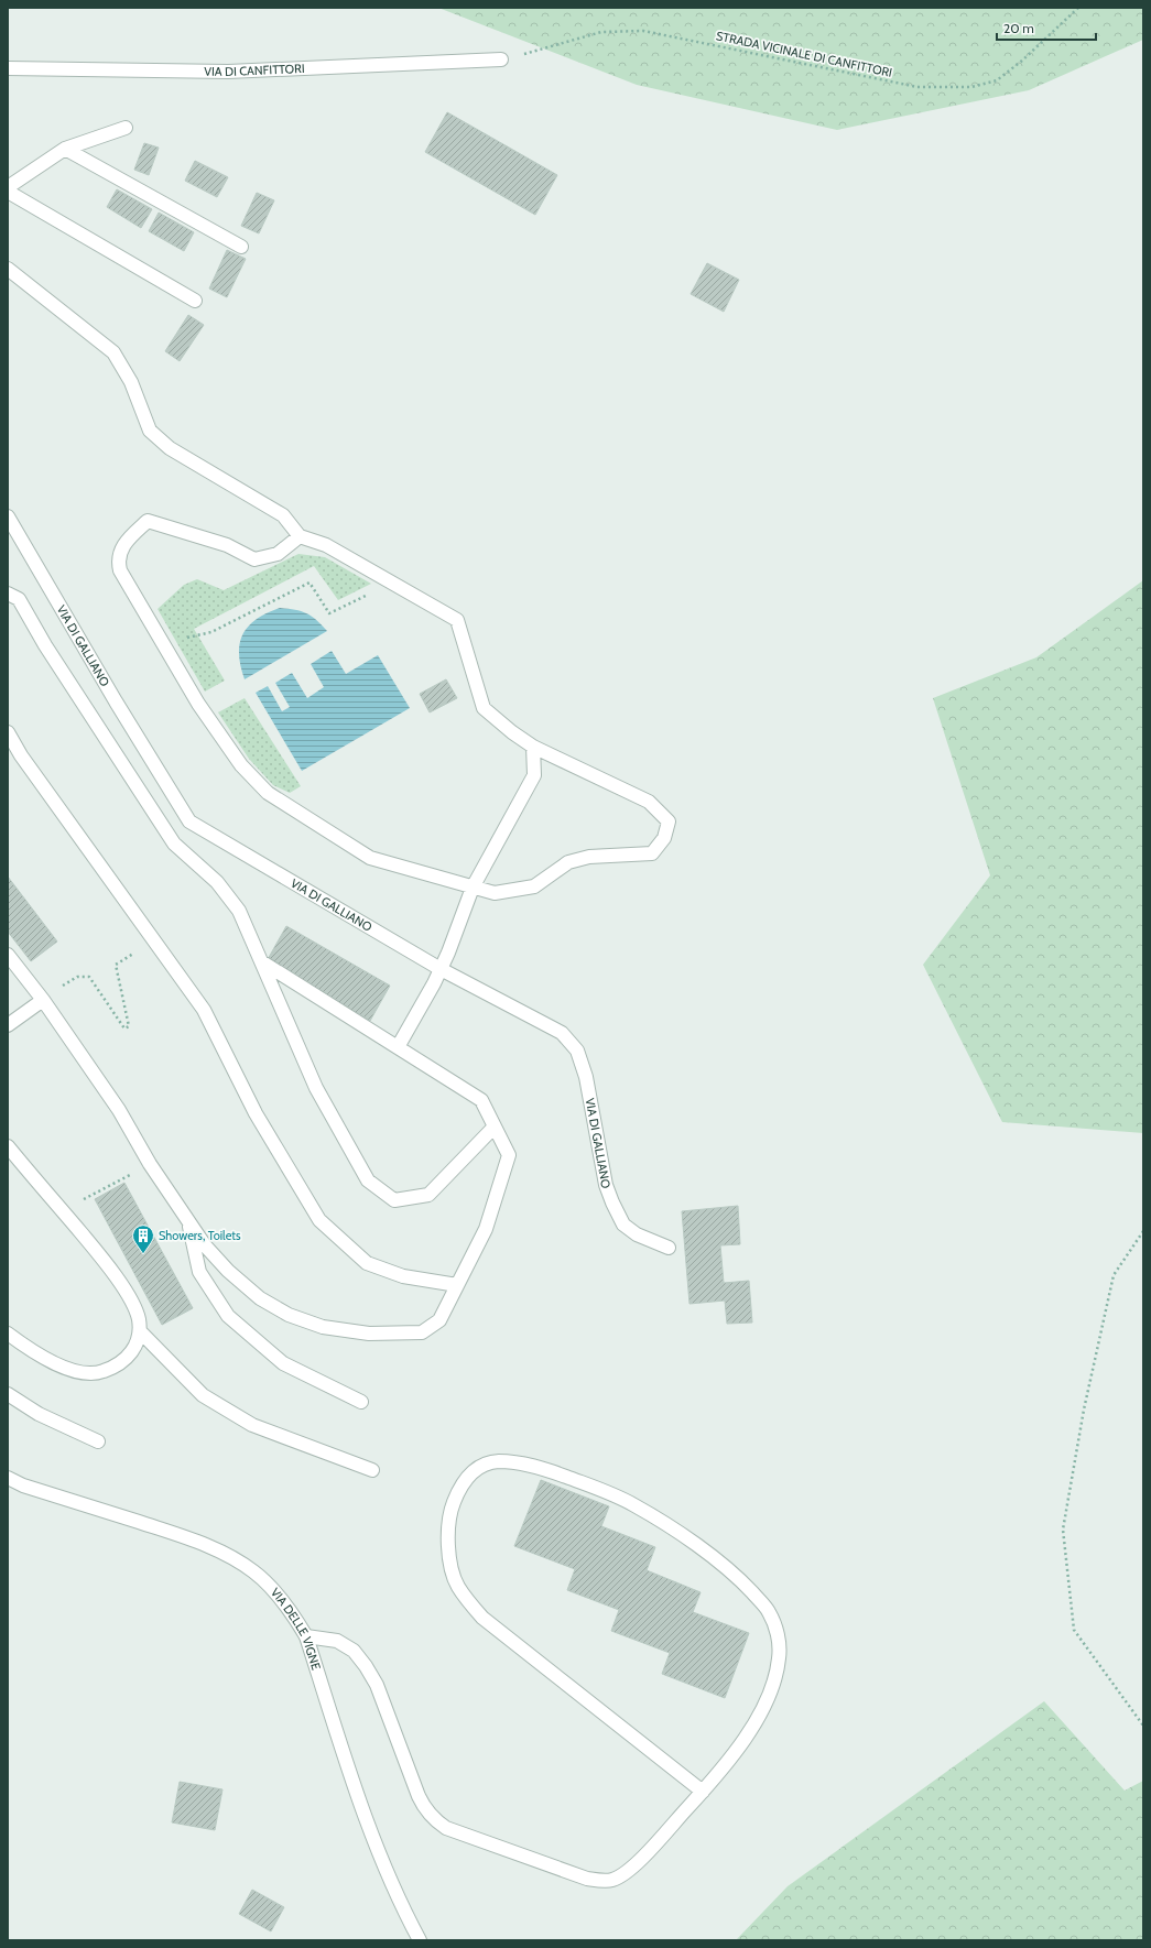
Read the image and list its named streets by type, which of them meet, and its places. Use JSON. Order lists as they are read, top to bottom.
{
  "streets": {
    "street": ["VIA DI CANFITTORI", "VIA DI GALLIANO", "VIA DELLE VIGNE"],
    "path": ["STRADA VICINALE DI CANFITTORI"]
  },
  "crossings": [
    ["STRADA VICINALE DI CANFITTORI", "VIA DI CANFITTORI"]
  ],
  "places": {
    "building": ["Showers, Toilets"]
  },
  "scale_bar": "20 m"
}
